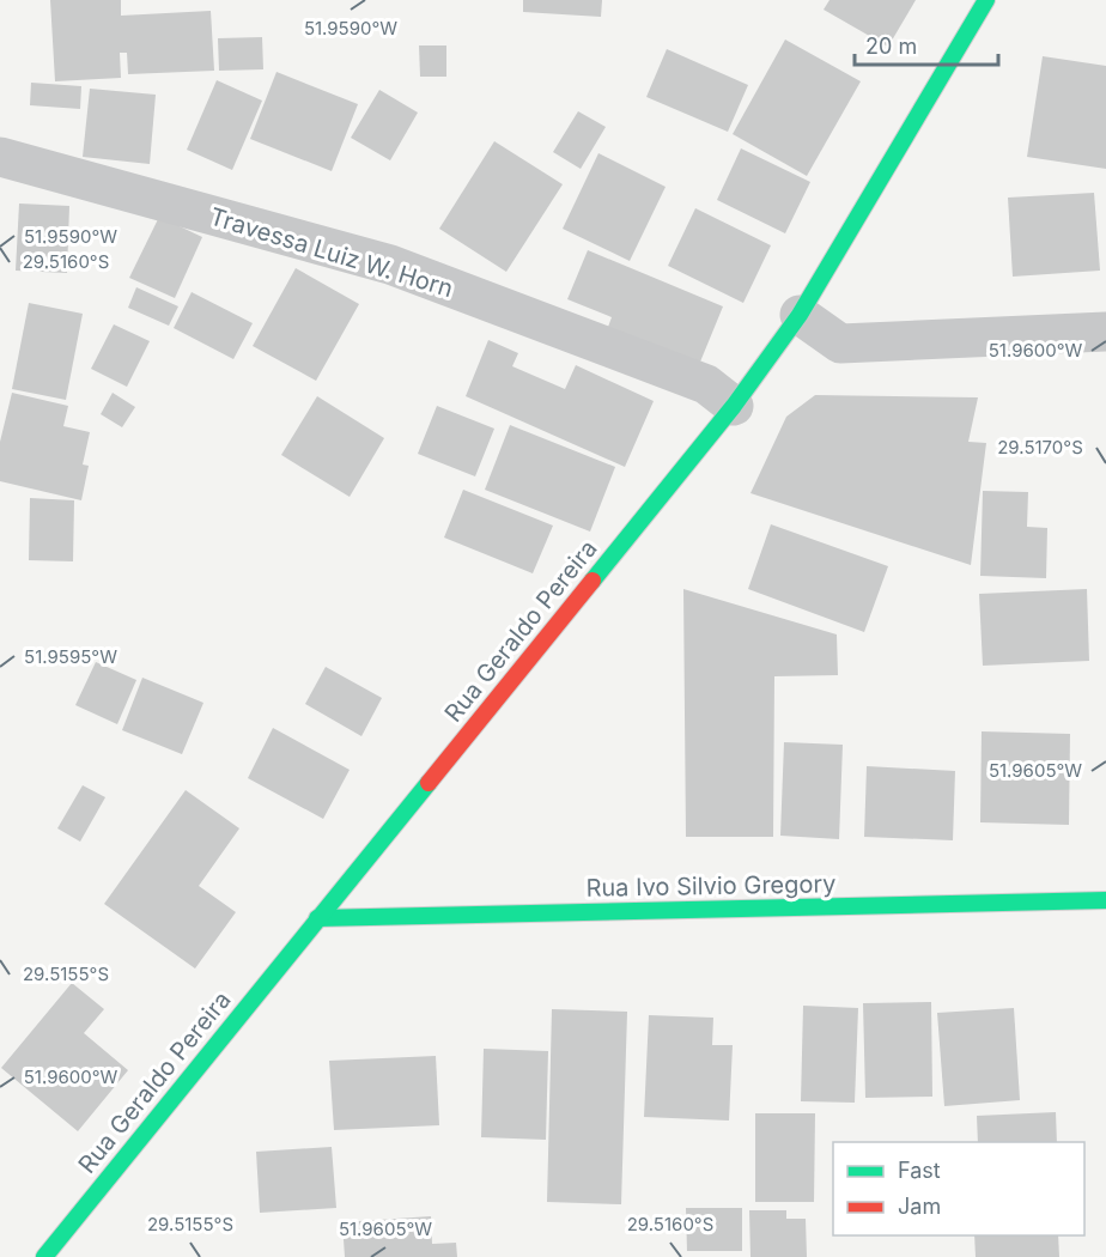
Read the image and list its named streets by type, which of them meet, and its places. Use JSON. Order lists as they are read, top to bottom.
{
  "streets": {
    "main road": ["Rua Geraldo Pereira", "Rua Ivo Silvio Gregory"],
    "street": ["Travessa Luiz W. Horn"]
  },
  "crossings": [
    ["Travessa Luiz W. Horn", "Rua Geraldo Pereira"],
    ["Rua Geraldo Pereira", "Rua Ivo Silvio Gregory"]
  ],
  "legend": ["Fast", "Jam"],
  "scale_bar": "20 m",
  "coordinates": [
    "51.9590°W",
    "29.5160°S",
    "51.9600°W",
    "29.5170°S",
    "51.9595°W",
    "51.9605°W",
    "29.5155°S"
  ]
}
